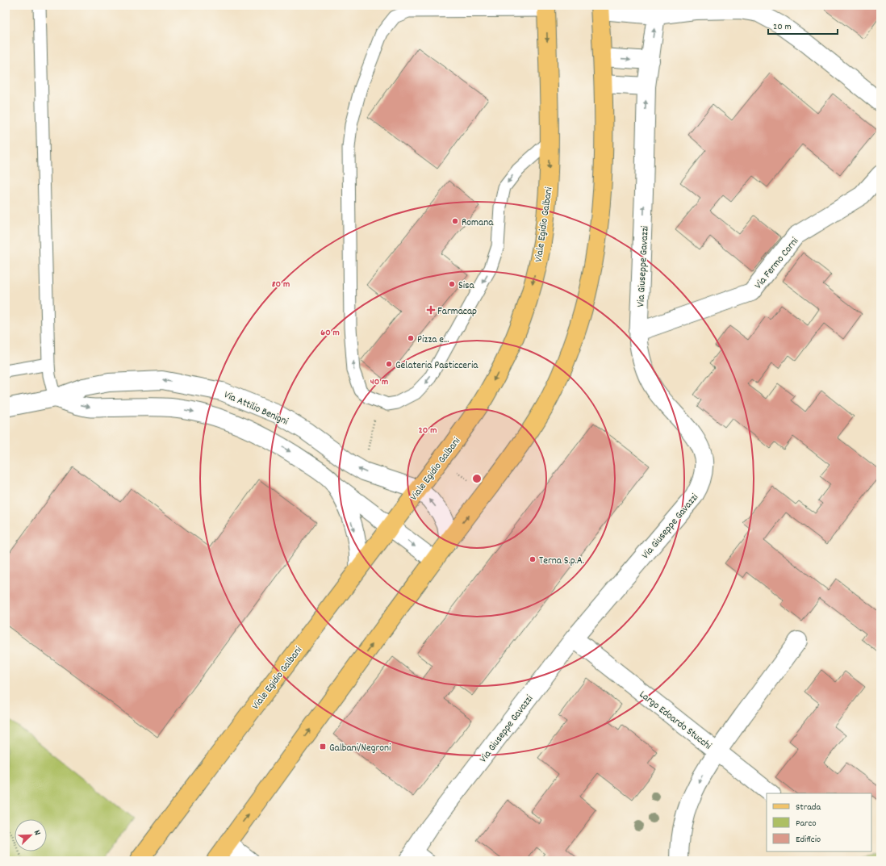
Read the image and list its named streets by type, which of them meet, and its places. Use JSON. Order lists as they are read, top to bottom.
{
  "streets": {
    "main road": ["Viale Egidio Galbani"],
    "street": [
      "Via Fermo Corni",
      "Via Giuseppe Gavazzi",
      "Via Attilio Benigni",
      "Largo Edoardo Stucchi"
    ]
  },
  "crossings": [
    ["Viale Egidio Galbani", "Via Attilio Benigni"],
    ["Via Fermo Corni", "Via Giuseppe Gavazzi"],
    ["Via Giuseppe Gavazzi", "Largo Edoardo Stucchi"]
  ],
  "places": {
    "other": [
      "Romana",
      "Sisa",
      "Pizza e...",
      "Gelateria Pasticceria",
      "Terna S.p.A."
    ],
    "health": ["Farmacap"],
    "transit": ["Galbani/Negroni"]
  },
  "legend": ["Strada", "Parco", "Edificio"],
  "scale_bar": "20 m",
  "north": "top right",
  "rings": [
    "80 m",
    "60 m",
    "40 m",
    "20 m"
  ]
}
